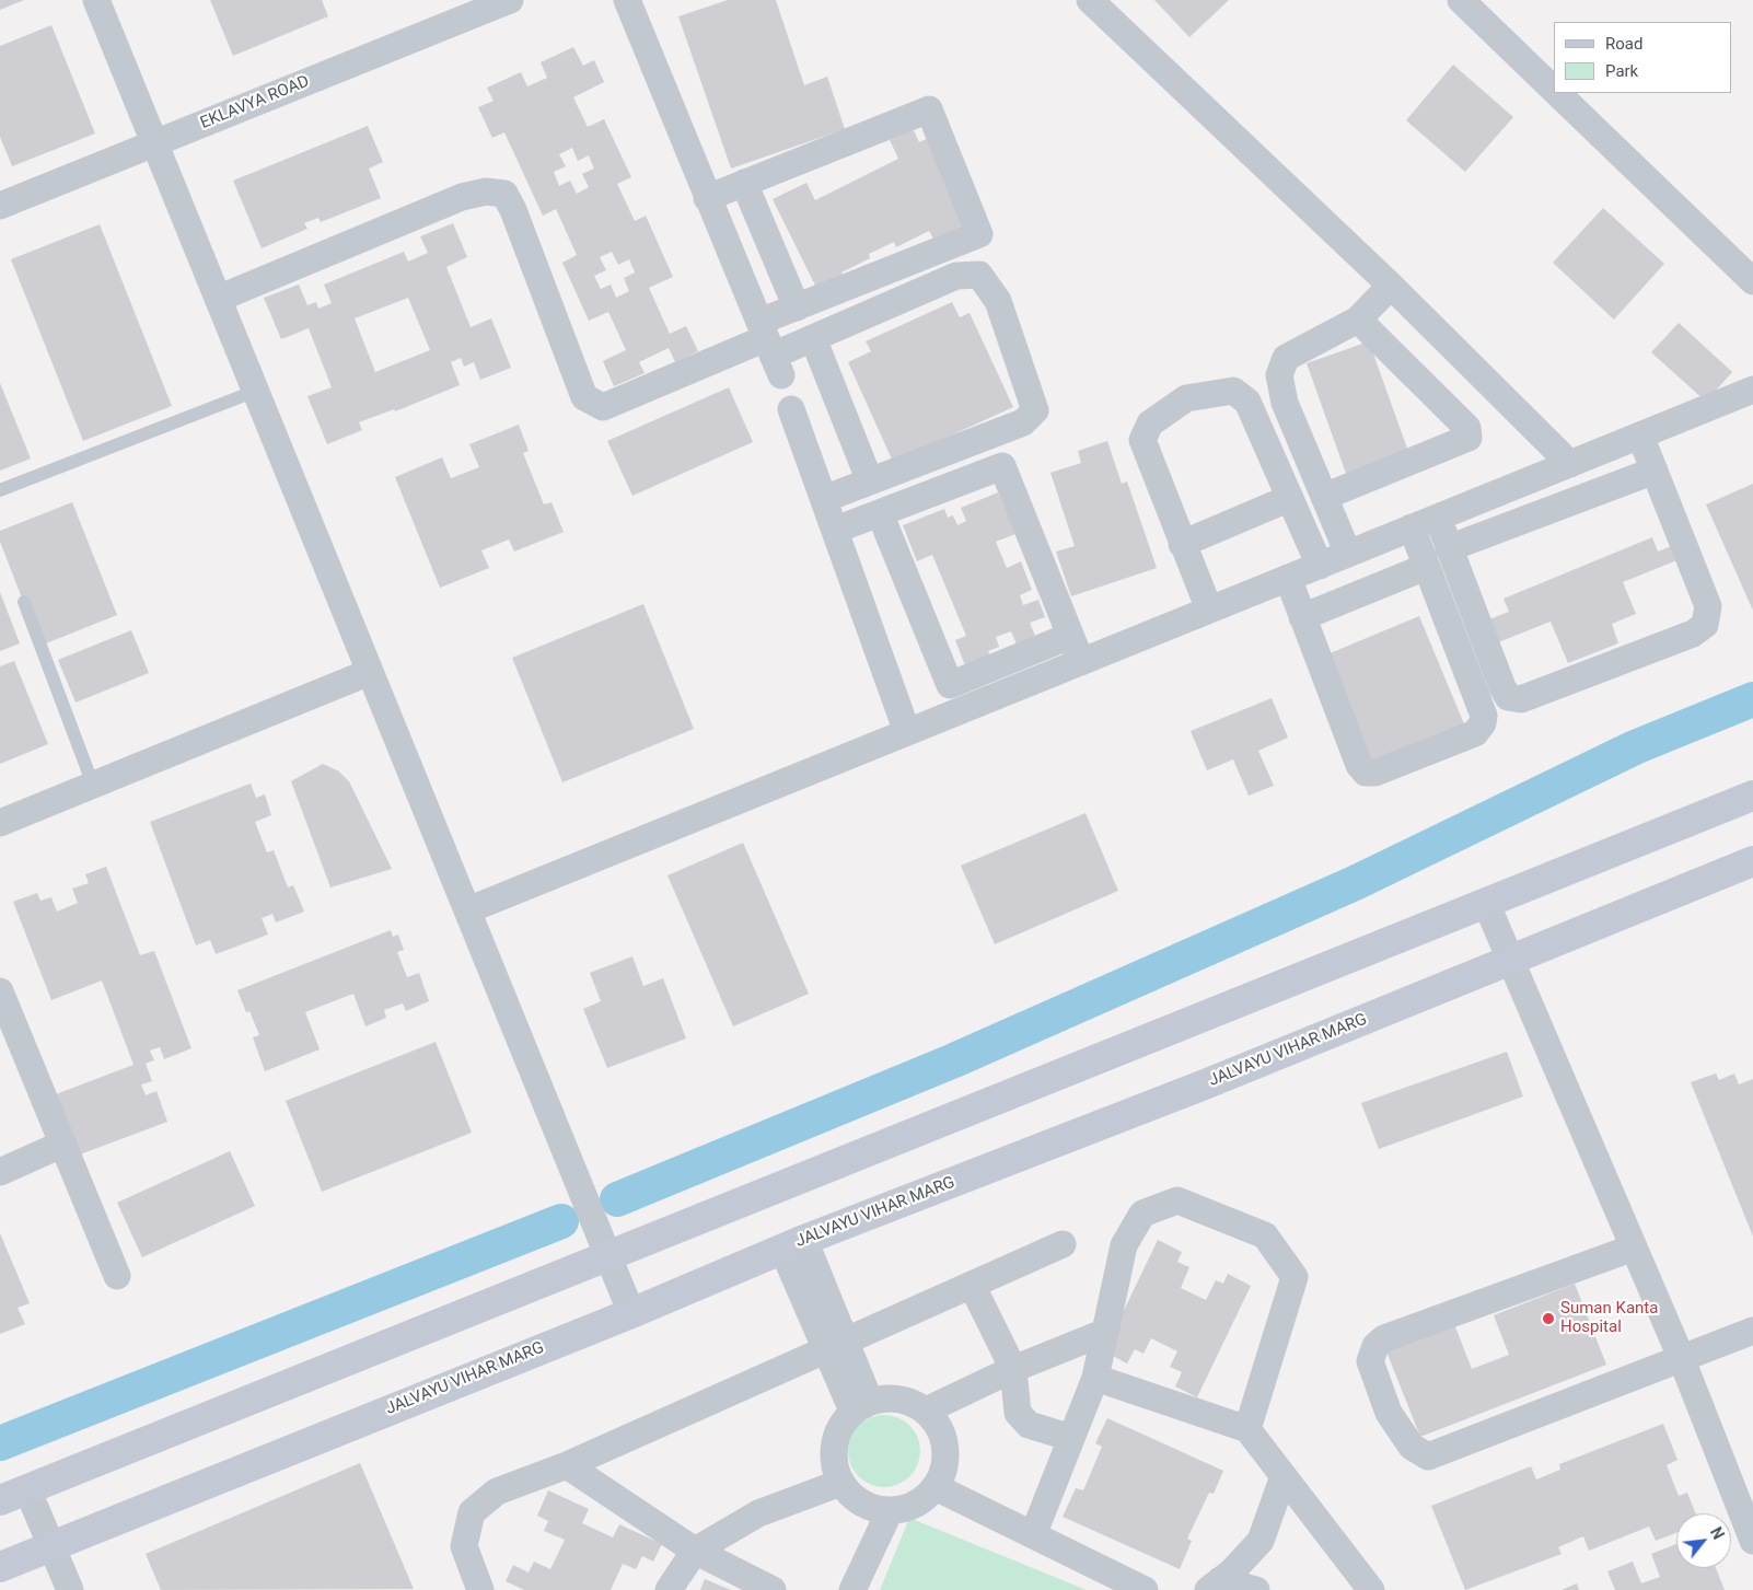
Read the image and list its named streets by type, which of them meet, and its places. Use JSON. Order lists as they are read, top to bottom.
{
  "streets": {
    "main road": ["JALVAYU VIHAR MARG"],
    "street": ["EKLAVYA ROAD"]
  },
  "places": ["Suman Kanta Hospital"],
  "legend": ["Road", "Park"],
  "north": "top right"
}
